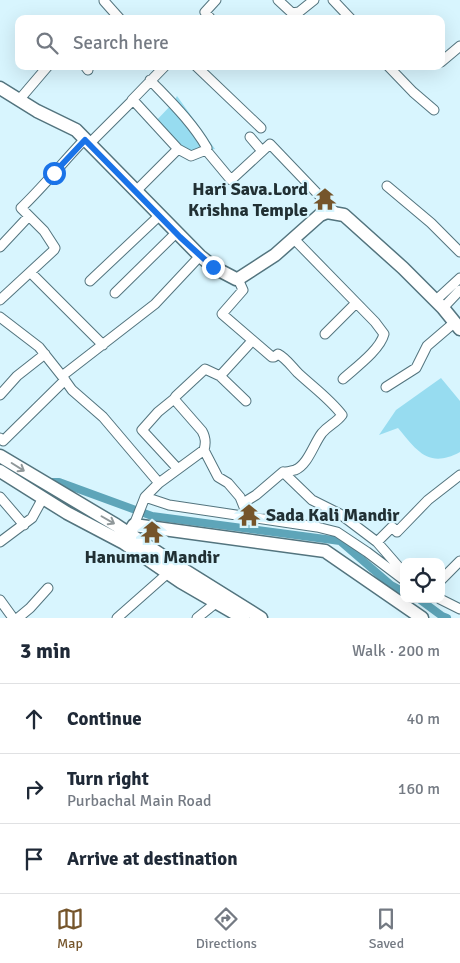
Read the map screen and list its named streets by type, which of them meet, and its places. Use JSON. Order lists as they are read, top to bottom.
{
  "places": {
    "temple": ["Hari Sava.Lord Krishna Temple", "Sada Kali Mandir", "Hanuman Mandir"]
  },
  "page": {
    "search": "Search here",
    "heading": ["3 min", "Walk · 200 m"],
    "list": [
      ["Continue", "40 m"],
      ["Turn right", "Purbachal Main Road", "160 m"],
      "Arrive at destination"
    ],
    "nav": ["Map", "Directions", "Saved"]
  }
}
